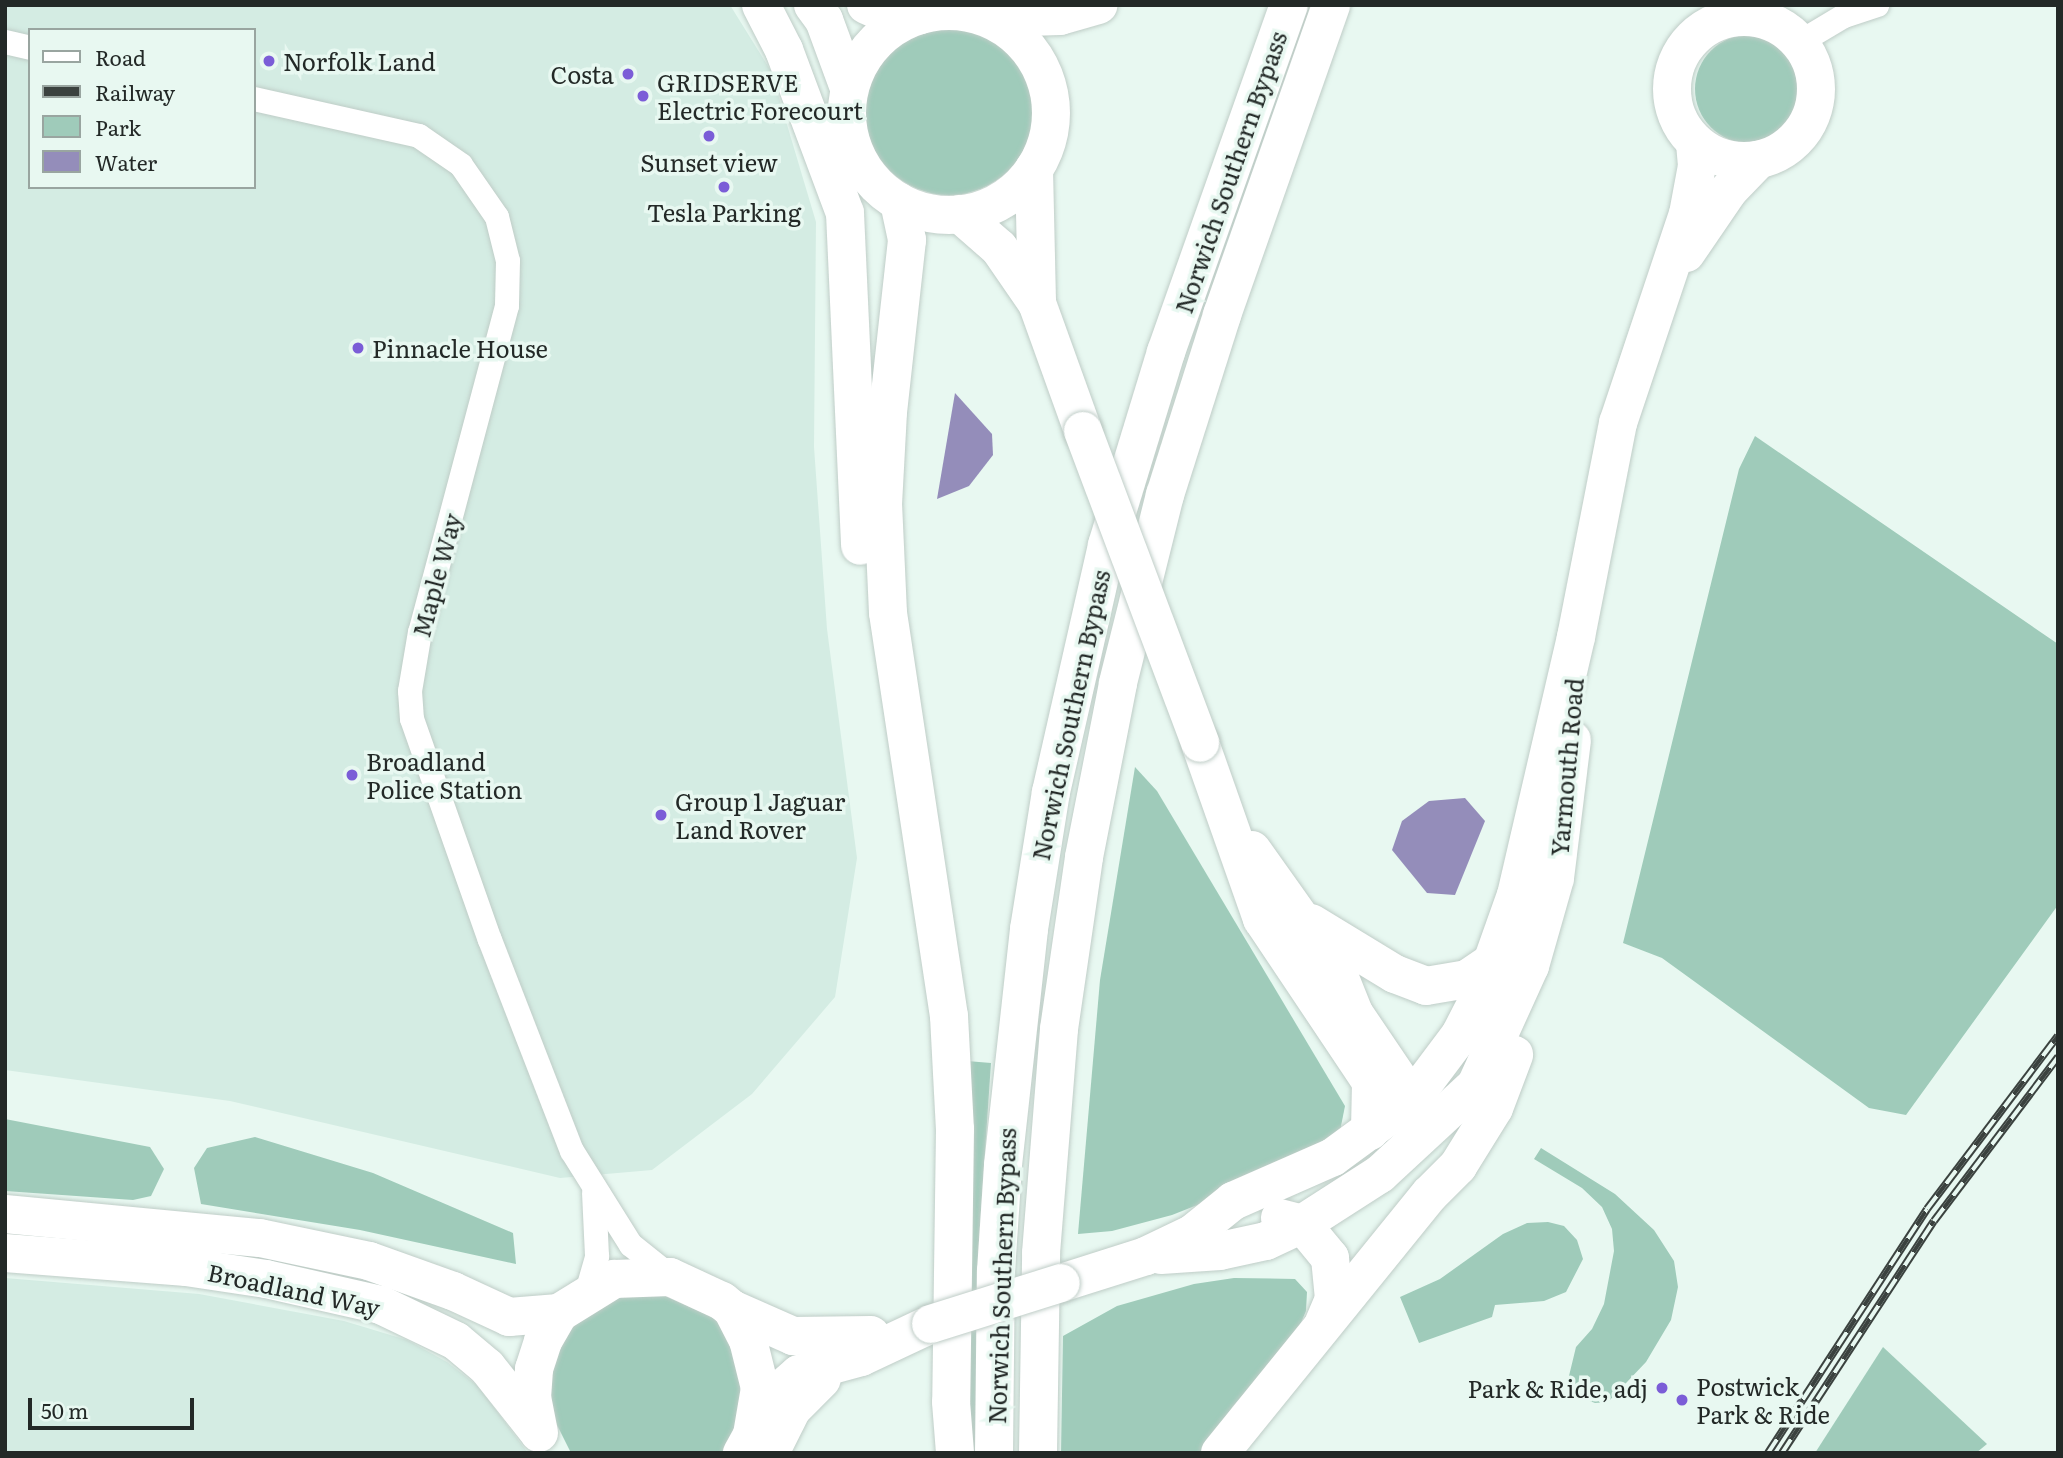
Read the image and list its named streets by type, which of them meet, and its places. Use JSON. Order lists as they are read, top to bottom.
{
  "streets": {
    "highway": ["Norwich Southern Bypass", "Yarmouth Road", "Broadland Way"],
    "street": ["Maple Way"]
  },
  "crossings": [
    ["Maple Way", "Yarmouth Road"],
    ["Maple Way", "Broadland Way"],
    ["Yarmouth Road", "Broadland Way"]
  ],
  "places": [
    "Norfolk Land",
    "Costa",
    "GRIDSERVE Electric Forecourt",
    "Sunset view",
    "Tesla Parking",
    "Pinnacle House",
    "Broadland Police Station",
    "Group 1 Jaguar Land Rover",
    "Park & Ride, adj",
    "Postwick Park & Ride"
  ],
  "legend": [
    "Road",
    "Railway",
    "Park",
    "Water"
  ],
  "scale_bar": "50 m"
}
